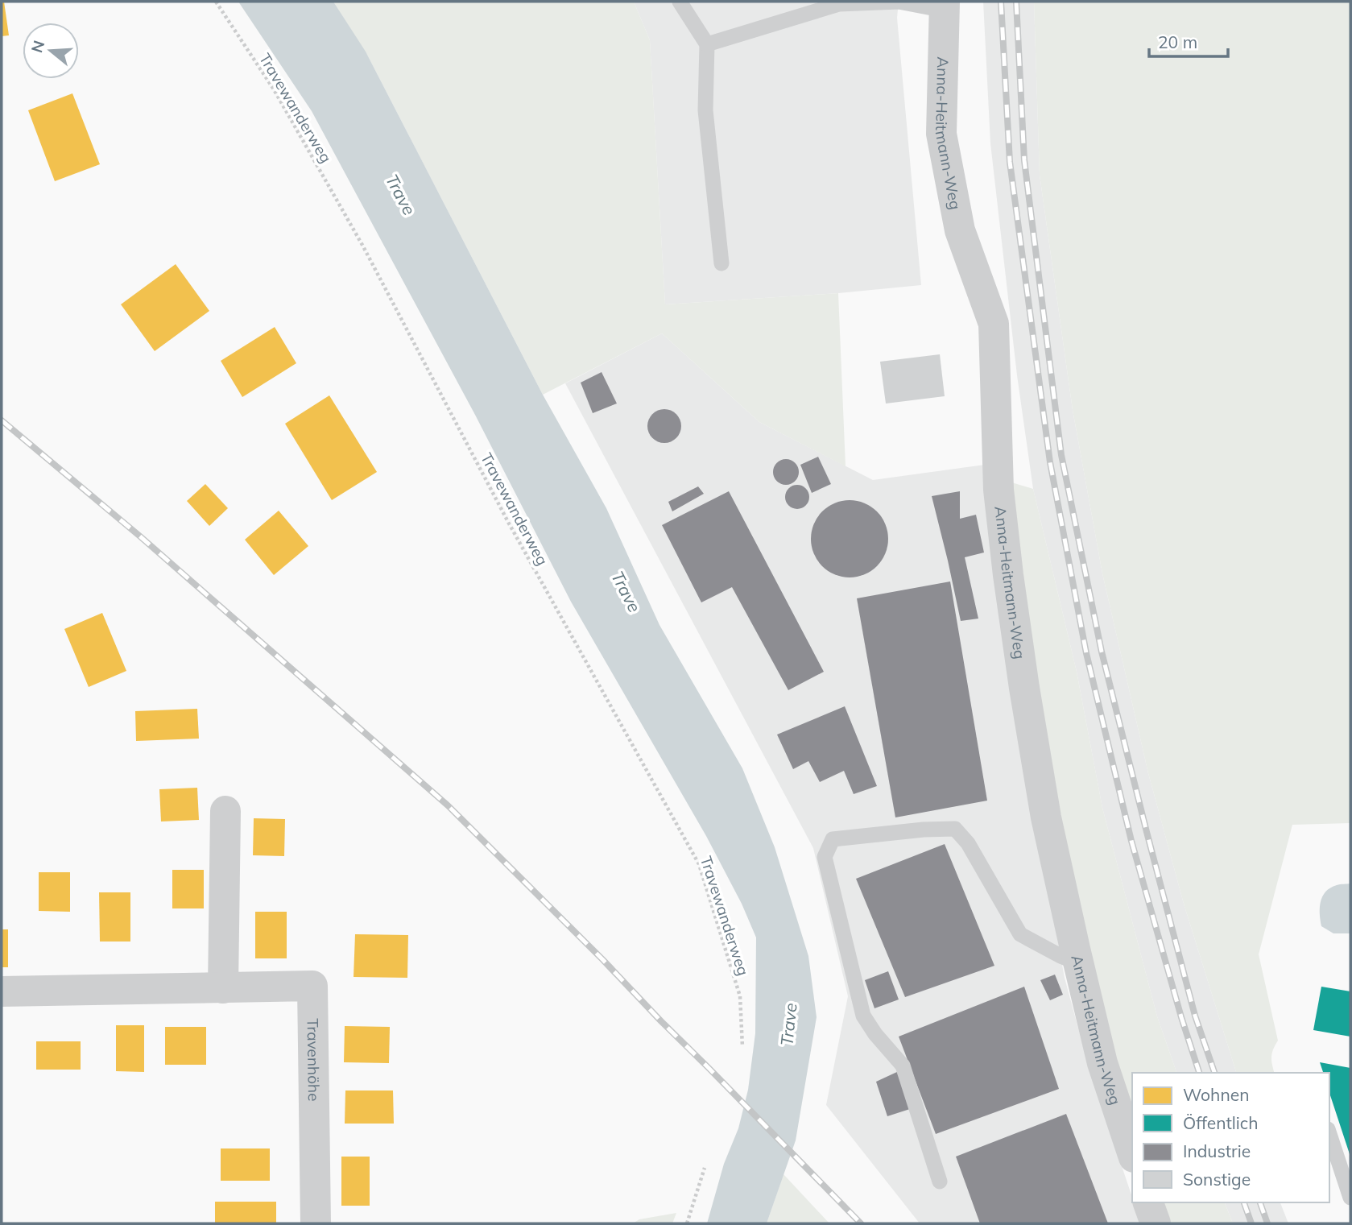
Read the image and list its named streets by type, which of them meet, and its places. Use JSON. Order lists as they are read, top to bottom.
{
  "streets": {
    "street": ["Anna-Heitmann-Weg", "Travenhöhe"],
    "path": ["Travewanderweg"]
  },
  "water": ["Trave"],
  "legend": [
    "Wohnen",
    "Öffentlich",
    "Industrie",
    "Sonstige"
  ],
  "scale_bar": "20 m",
  "north": "left"
}
